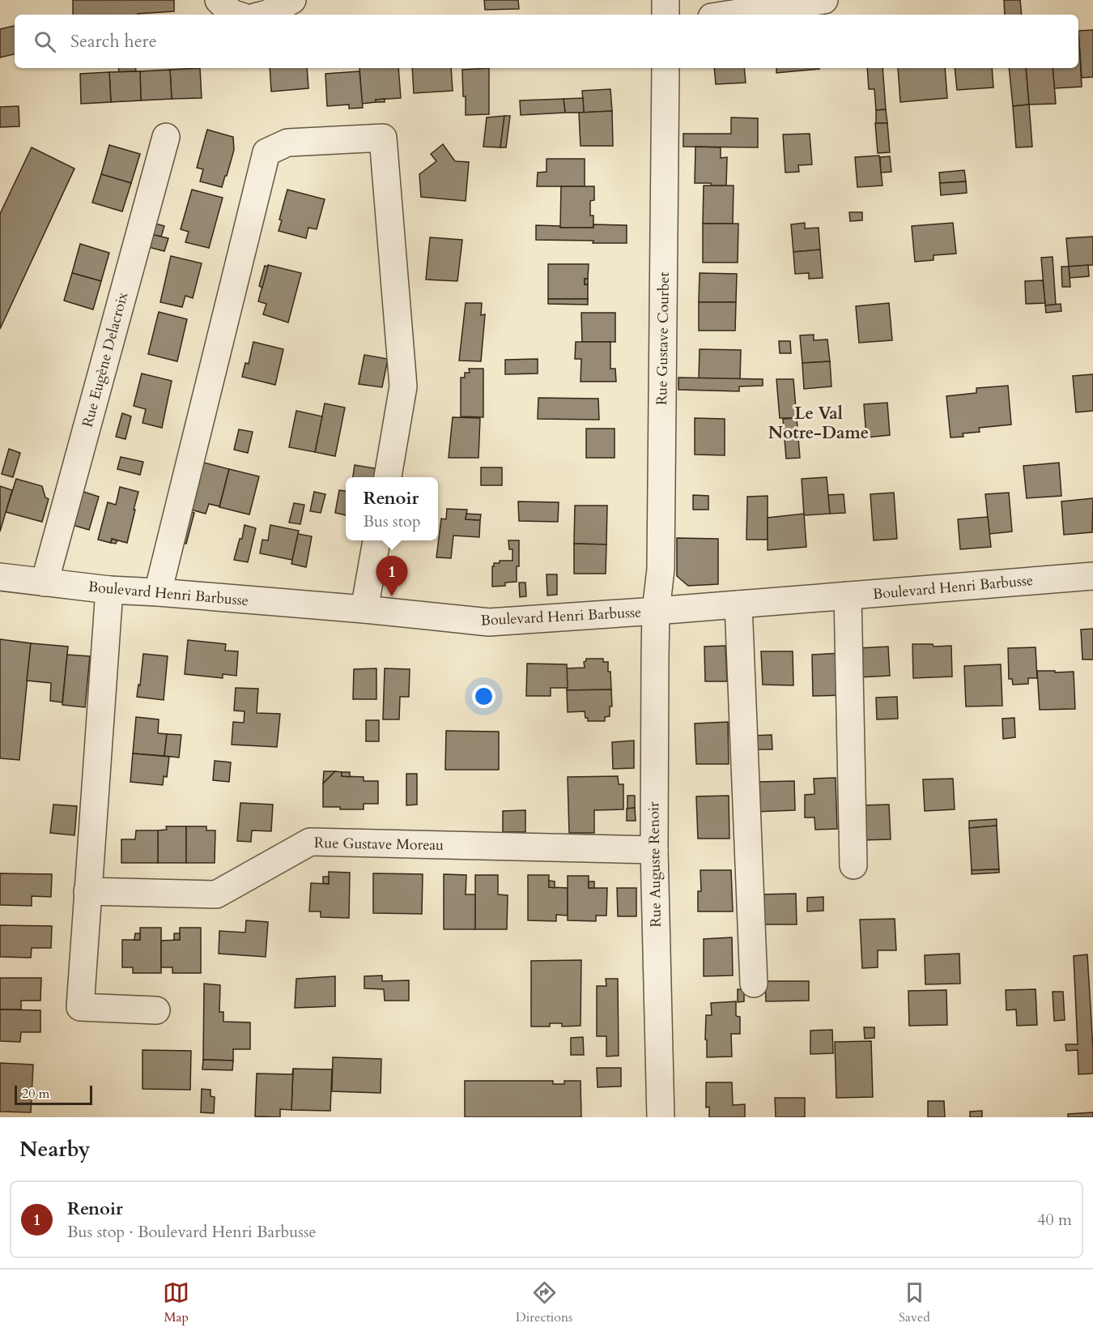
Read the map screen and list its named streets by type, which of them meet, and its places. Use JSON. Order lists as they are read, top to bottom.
{
  "streets": {
    "street": [
      "Rue Gustave Courbet",
      "Rue Eugène Delacroix",
      "Boulevard Henri Barbusse",
      "Rue Gustave Moreau",
      "Rue Auguste Renoir"
    ]
  },
  "crossings": [
    ["Rue Gustave Courbet", "Boulevard Henri Barbusse"],
    ["Rue Gustave Courbet", "Rue Auguste Renoir"],
    ["Rue Eugène Delacroix", "Boulevard Henri Barbusse"],
    ["Boulevard Henri Barbusse", "Rue Auguste Renoir"],
    ["Rue Gustave Moreau", "Rue Auguste Renoir"]
  ],
  "districts": ["Le Val Notre-Dame"],
  "scale_bar": "20 m",
  "page": {
    "search": "Search here",
    "popup": ["Renoir", "Bus stop"],
    "pins": "1",
    "scale": "20 m",
    "heading": "Nearby",
    "list": [
      {
        "mark": "1",
        "name": "Renoir",
        "note": "Bus stop · Boulevard Henri Barbusse",
        "value": "40 m"
      }
    ],
    "nav": ["Map", "Directions", "Saved"]
  }
}
